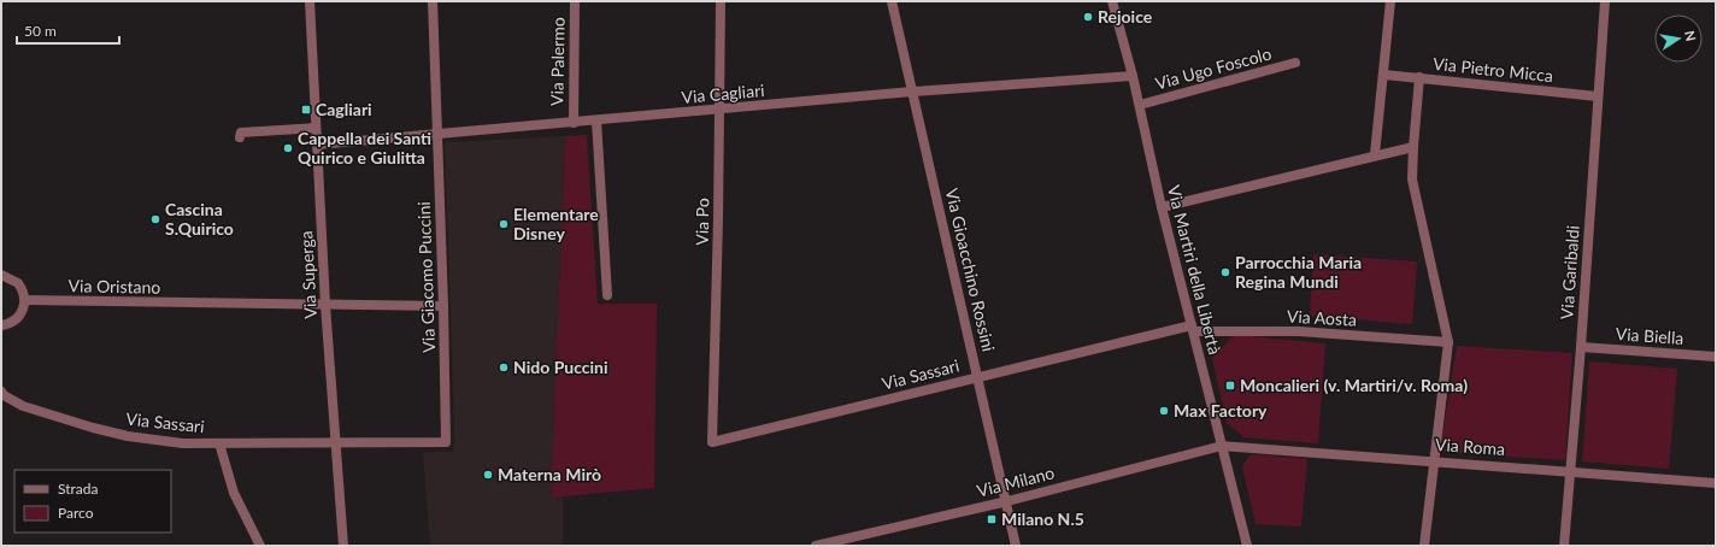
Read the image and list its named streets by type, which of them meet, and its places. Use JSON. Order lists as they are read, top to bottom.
{
  "streets": {
    "street": [
      "Via Palermo",
      "Via Ugo Foscolo",
      "Via Pietro Micca",
      "Via Cagliari",
      "Via Po",
      "Via Gioacchino Rossini",
      "Via Martiri della Libertà",
      "Via Garibaldi",
      "Via Superga",
      "Via Giacomo Puccini",
      "Via Oristano",
      "Via Aosta",
      "Via Biella",
      "Via Sassari",
      "Via Roma",
      "Via Milano"
    ]
  },
  "crossings": [
    ["Via Palermo", "Via Cagliari"],
    ["Via Ugo Foscolo", "Via Martiri della Libertà"],
    ["Via Pietro Micca", "Via Garibaldi"],
    ["Via Cagliari", "Via Po"],
    ["Via Cagliari", "Via Gioacchino Rossini"],
    ["Via Cagliari", "Via Martiri della Libertà"],
    ["Via Cagliari", "Via Superga"],
    ["Via Cagliari", "Via Giacomo Puccini"],
    ["Via Po", "Via Sassari"],
    ["Via Gioacchino Rossini", "Via Sassari"],
    ["Via Gioacchino Rossini", "Via Milano"],
    ["Via Martiri della Libertà", "Via Aosta"],
    ["Via Martiri della Libertà", "Via Sassari"],
    ["Via Martiri della Libertà", "Via Roma"],
    ["Via Martiri della Libertà", "Via Milano"],
    ["Via Garibaldi", "Via Biella"],
    ["Via Garibaldi", "Via Roma"],
    ["Via Superga", "Via Giacomo Puccini"],
    ["Via Superga", "Via Oristano"],
    ["Via Superga", "Via Sassari"],
    ["Via Giacomo Puccini", "Via Oristano"],
    ["Via Giacomo Puccini", "Via Sassari"],
    ["Via Aosta", "Via Sassari"],
    ["Via Roma", "Via Milano"]
  ],
  "places": {
    "other": [
      "Rejoice",
      "Cappella dei Santi Quirico e Giulitta",
      "Cascina S.Quirico",
      "Elementare Disney",
      "Parrocchia Maria Regina Mundi",
      "Nido Puccini",
      "Max Factory",
      "Materna Mirò"
    ],
    "transit": ["Cagliari", "Moncalieri (v. Martiri/v. Roma)", "Milano N.5"]
  },
  "legend": ["Strada", "Parco"],
  "scale_bar": "50 m",
  "north": "right"
}
